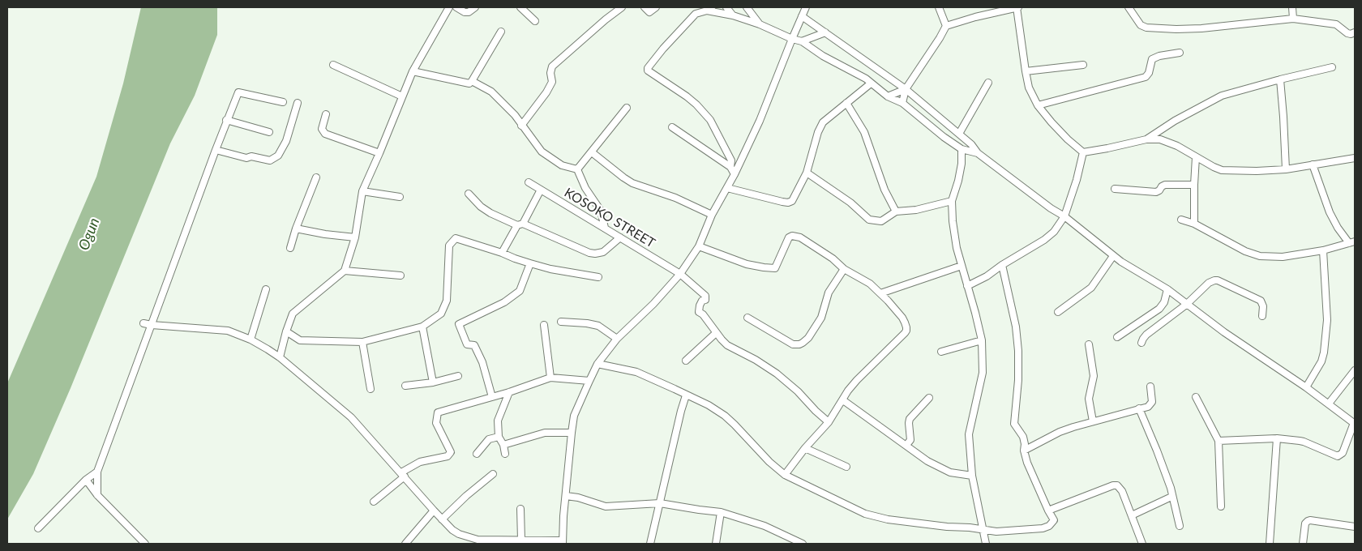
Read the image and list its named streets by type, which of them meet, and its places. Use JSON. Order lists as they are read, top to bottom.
{
  "streets": {
    "street": ["KOSOKO STREET"]
  },
  "water": ["Ogun"]
}
